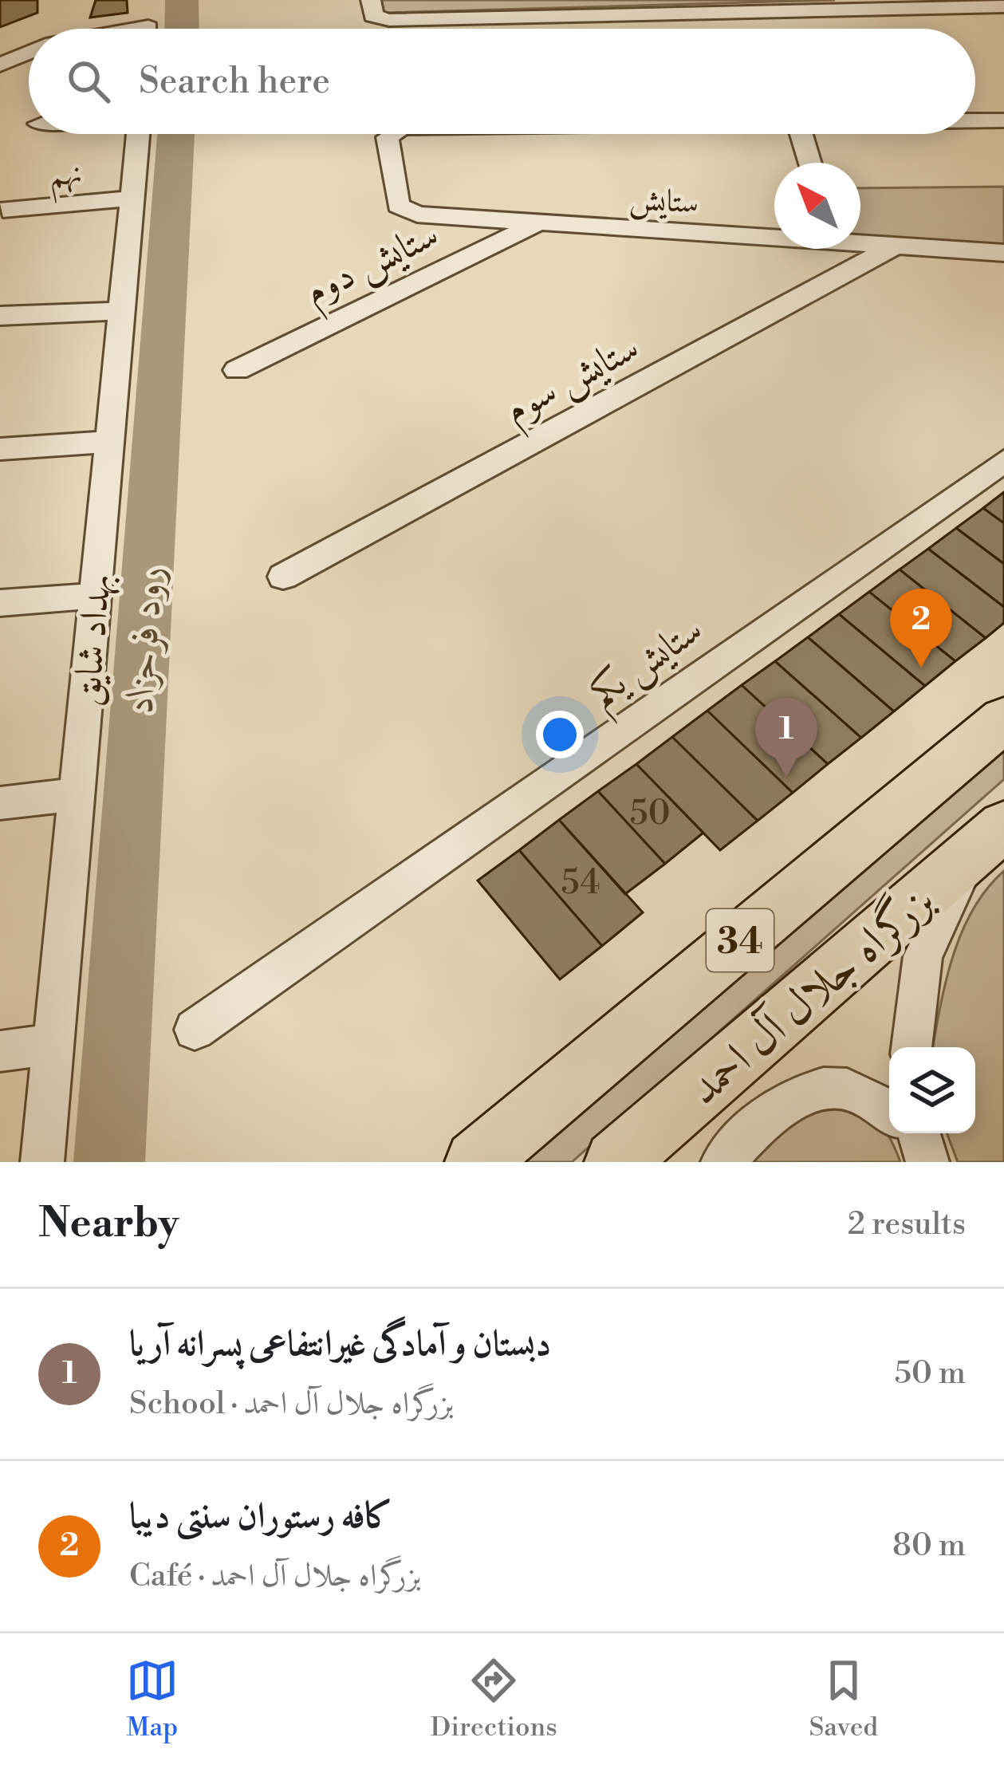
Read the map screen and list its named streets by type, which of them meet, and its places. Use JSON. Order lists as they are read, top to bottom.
{
  "streets": {
    "highway": ["34", "بزرگراه جلال آل احمد"],
    "street": [
      "نهم",
      "ستایش",
      "ستایش دوم",
      "ستایش سوم",
      "بهداد شایق",
      "ستایش یکم"
    ]
  },
  "crossings": [
    ["نهم", "بهداد شایق"],
    ["ستایش", "ستایش دوم"],
    ["ستایش", "ستایش سوم"]
  ],
  "water": ["رود فرحزاد"],
  "house_numbers": ["50", "54"],
  "north": "top left",
  "page": {
    "search": "Search here",
    "pins": ["2", "1"],
    "heading": ["Nearby", "2 results"],
    "list": [
      {
        "mark": "1",
        "name": "دبستان و آمادگی غیرانتفاعی پسرانه آریا",
        "note": "School · بزرگراه جلال آل احمد",
        "value": "50 m"
      },
      {
        "mark": "2",
        "name": "کافه رستوران سنتی دیبا",
        "note": "Café · بزرگراه جلال آل احمد",
        "value": "80 m"
      }
    ],
    "nav": ["Map", "Directions", "Saved"]
  }
}
